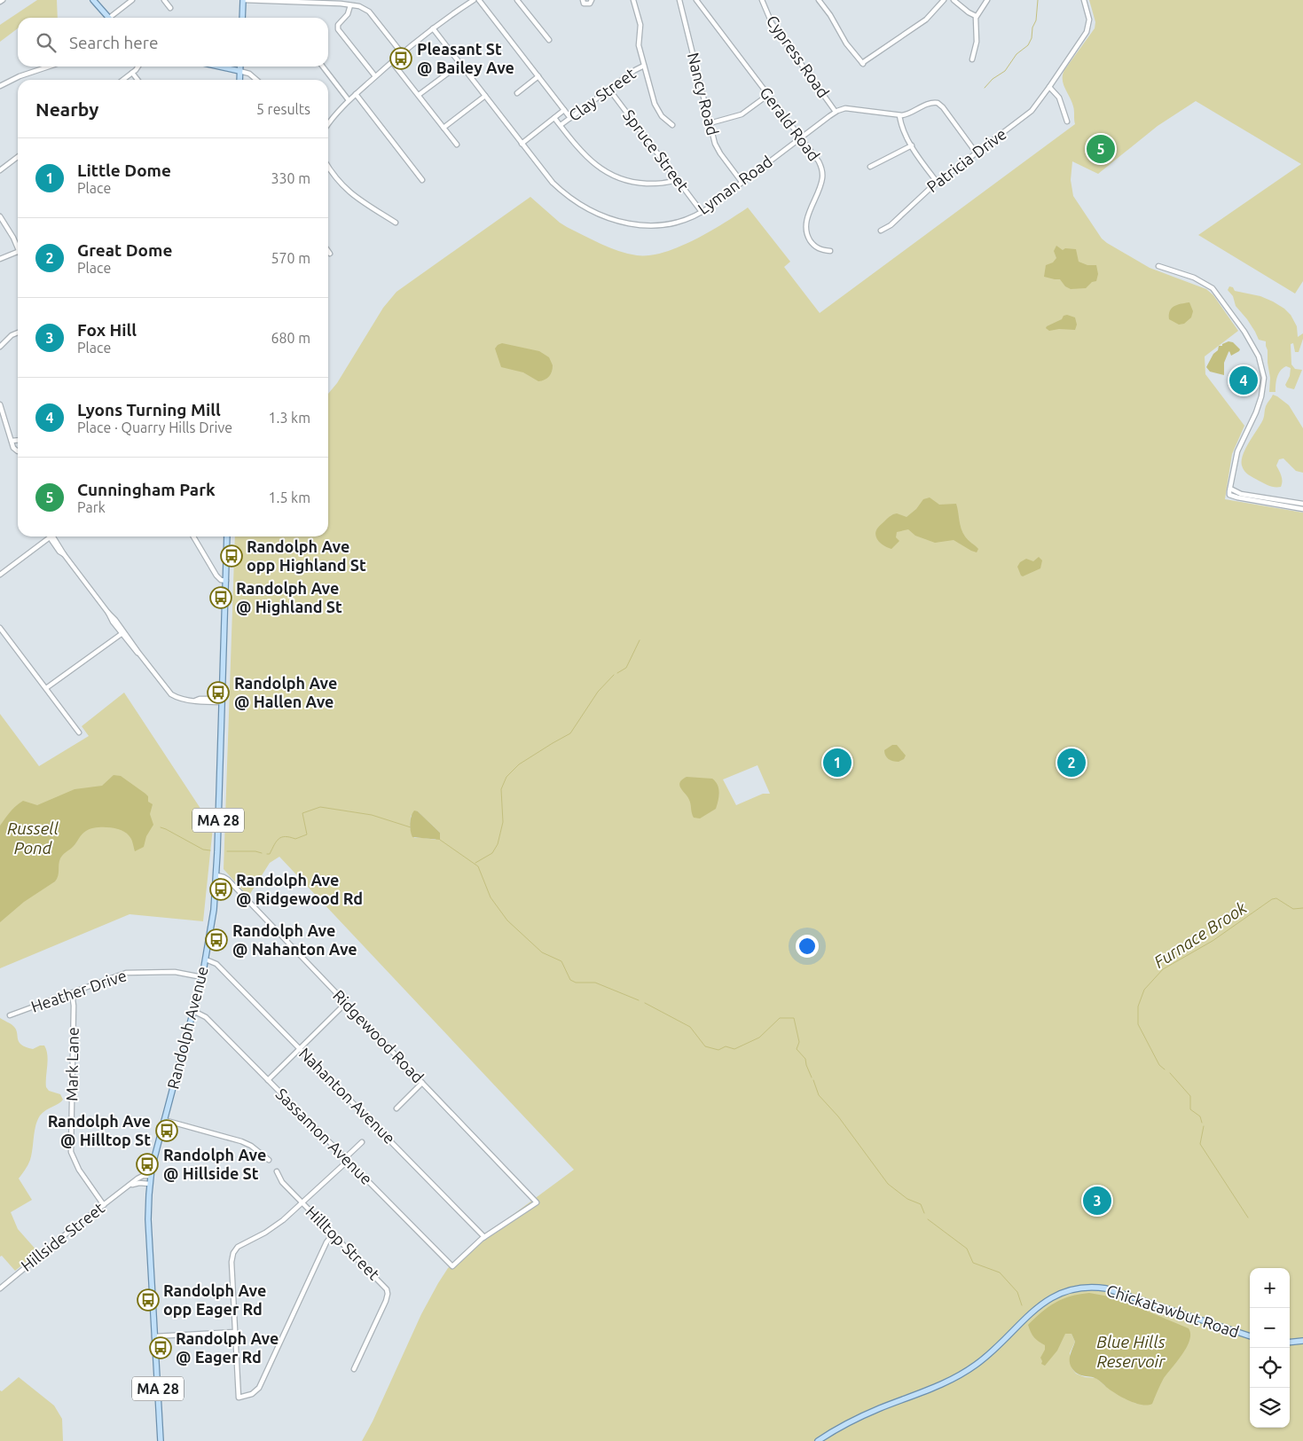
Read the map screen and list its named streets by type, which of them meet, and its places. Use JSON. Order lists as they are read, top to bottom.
{
  "streets": {
    "main road": ["MA 28", "Randolph Avenue", "Chickatawbut Road"],
    "street": [
      "Cypress Road",
      "Nancy Road",
      "Clay Street",
      "Gerald Road",
      "Spruce Street",
      "Patricia Drive",
      "Lyman Road",
      "Heather Drive",
      "Ridgewood Road",
      "Mark Lane",
      "Nahanton Avenue",
      "Sassamon Avenue",
      "Hillside Street",
      "Hilltop Street"
    ]
  },
  "crossings": [
    ["Cypress Road", "Lyman Road"],
    ["Nancy Road", "Lyman Road"],
    ["Clay Street", "Spruce Street"],
    ["Gerald Road", "Lyman Road"],
    ["Spruce Street", "Lyman Road"],
    ["Patricia Drive", "Lyman Road"],
    ["Heather Drive", "Randolph Avenue"],
    ["Heather Drive", "Mark Lane"],
    ["Randolph Avenue", "Ridgewood Road"],
    ["Randolph Avenue", "Nahanton Avenue"],
    ["Randolph Avenue", "Sassamon Avenue"],
    ["Randolph Avenue", "Hillside Street"],
    ["Ridgewood Road", "Nahanton Avenue"],
    ["Ridgewood Road", "Sassamon Avenue"],
    ["Mark Lane", "Hillside Street"],
    ["Nahanton Avenue", "Sassamon Avenue"]
  ],
  "water": ["Russell Pond", "Furnace Brook", "Blue Hills Reservoir"],
  "places": {
    "bus stop": [
      "Pleasant St @ Bailey Ave",
      "Randolph Ave opp Highland St",
      "Randolph Ave @ Highland St",
      "Randolph Ave @ Hallen Ave",
      "Randolph Ave @ Ridgewood Rd",
      "Randolph Ave @ Nahanton Ave",
      "Randolph Ave @ Hilltop St",
      "Randolph Ave @ Hillside St",
      "Randolph Ave opp Eager Rd",
      "Randolph Ave @ Eager Rd"
    ]
  },
  "page": {
    "search": "Search here",
    "heading": ["Nearby", "5 results"],
    "pins": [
      "5",
      "4",
      "1",
      "2",
      "3"
    ],
    "list": [
      {
        "mark": "1",
        "name": "Little Dome",
        "note": "Place",
        "value": "330 m"
      },
      {
        "mark": "2",
        "name": "Great Dome",
        "note": "Place",
        "value": "570 m"
      },
      {
        "mark": "3",
        "name": "Fox Hill",
        "note": "Place",
        "value": "680 m"
      },
      {
        "mark": "4",
        "name": "Lyons Turning Mill",
        "note": "Place · Quarry Hills Drive",
        "value": "1.3 km"
      },
      {
        "mark": "5",
        "name": "Cunningham Park",
        "note": "Park",
        "value": "1.5 km"
      }
    ],
    "map_buttons": ["+", "−"]
  }
}
